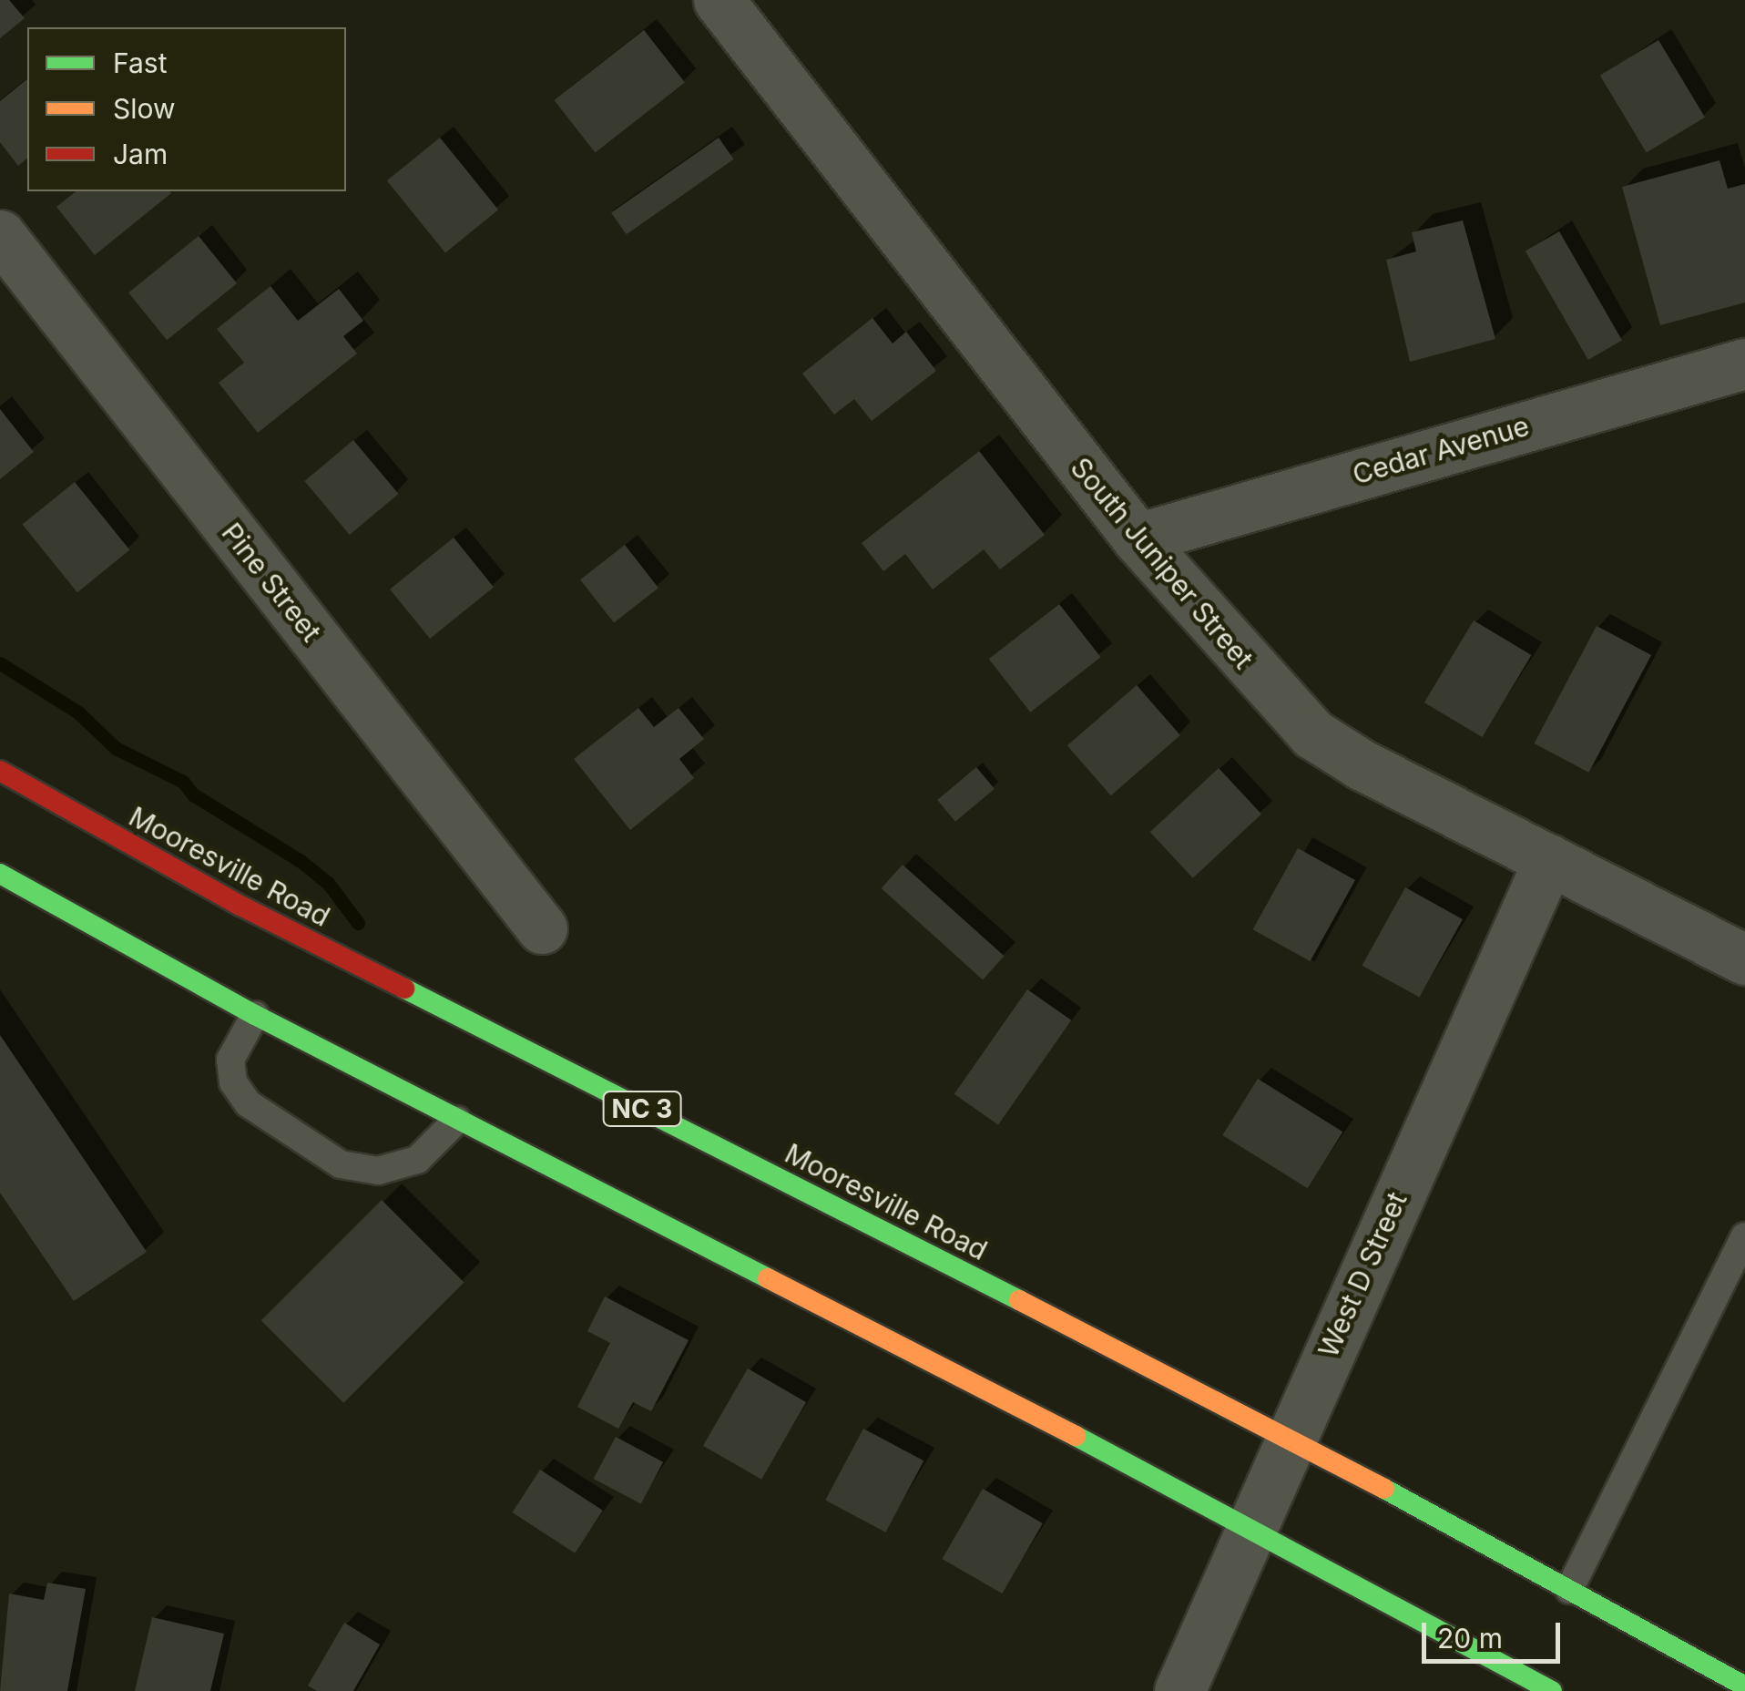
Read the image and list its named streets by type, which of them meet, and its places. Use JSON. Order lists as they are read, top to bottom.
{
  "streets": {
    "main road": ["Mooresville Road", "NC 3"],
    "street": [
      "Cedar Avenue",
      "South Juniper Street",
      "Pine Street",
      "West D Street"
    ]
  },
  "crossings": [
    ["Cedar Avenue", "South Juniper Street"],
    ["South Juniper Street", "West D Street"],
    ["Mooresville Road", "West D Street"]
  ],
  "legend": ["Fast", "Slow", "Jam"],
  "scale_bar": "20 m"
}
